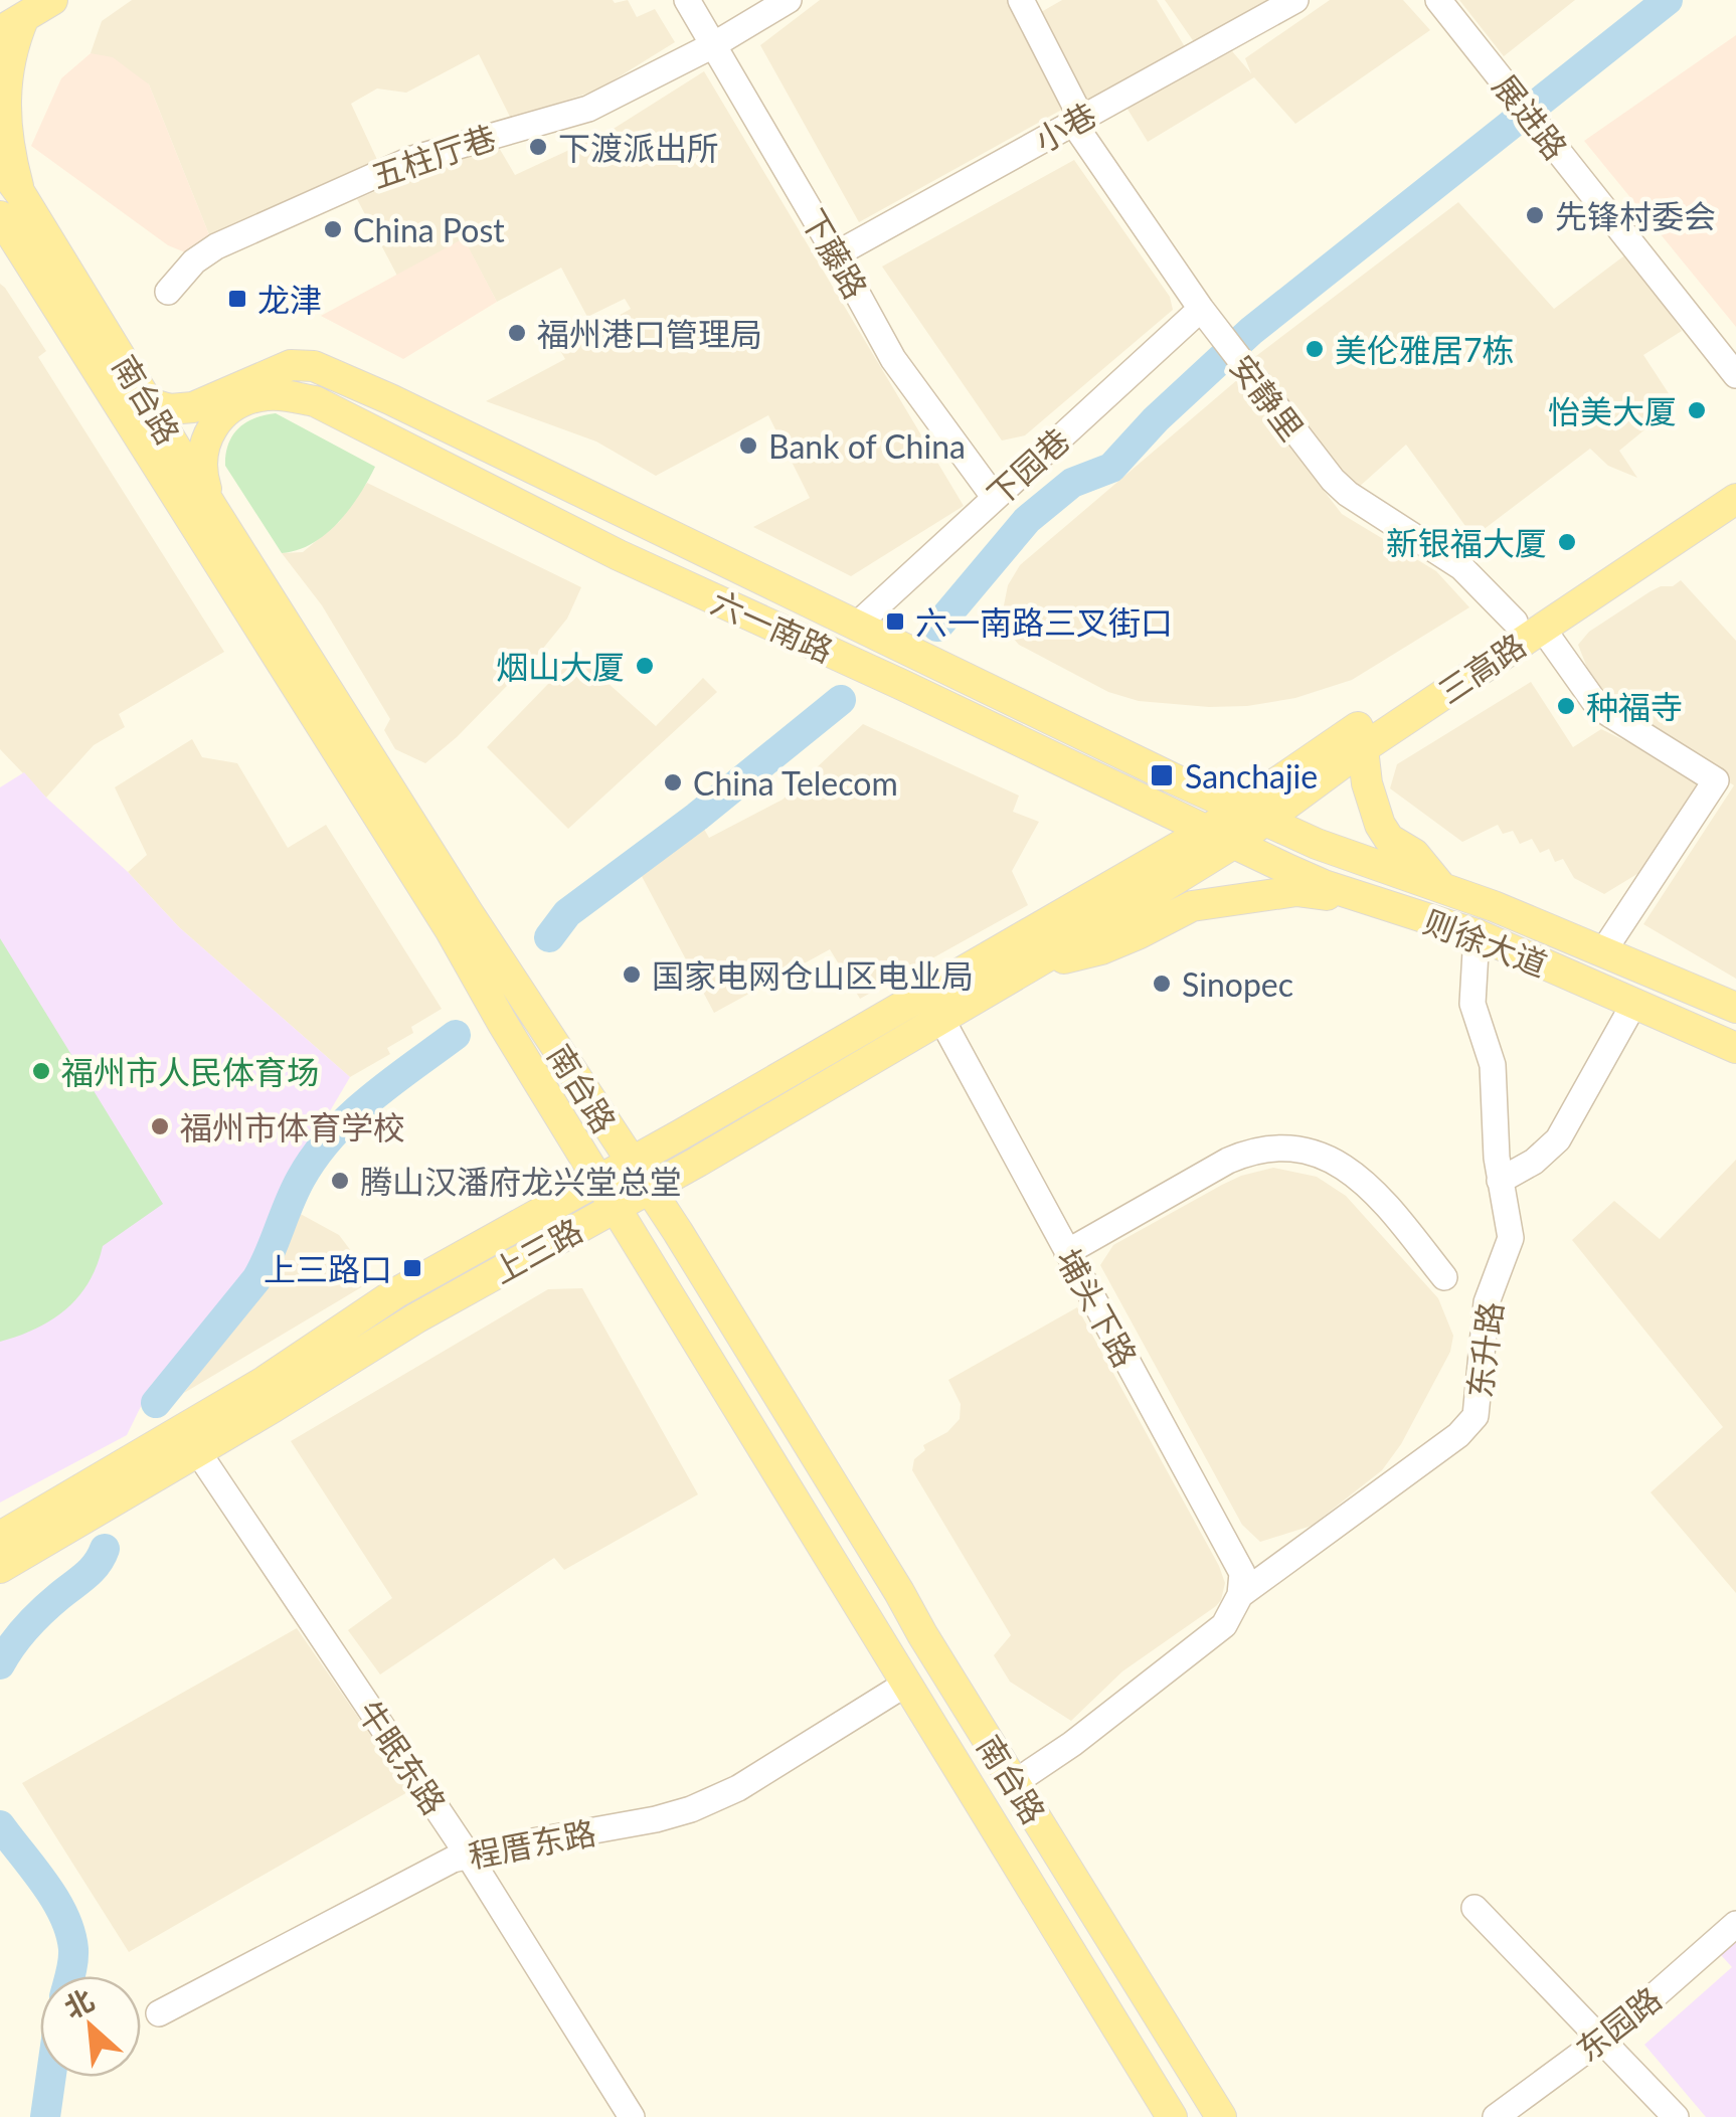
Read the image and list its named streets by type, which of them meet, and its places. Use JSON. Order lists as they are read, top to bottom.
{
  "streets": {
    "main road": [
      "南台路",
      "六一南路",
      "三高路",
      "则徐大道",
      "上三路"
    ],
    "street": [
      "展进路",
      "小巷",
      "五柱厅巷",
      "下藤路",
      "安静里",
      "下园巷",
      "埔头下路",
      "东升路",
      "牛眠东路",
      "程厝东路",
      "东园路"
    ]
  },
  "crossings": [
    ["小巷", "下藤路"],
    ["小巷", "安静里"],
    ["五柱厅巷", "下藤路"],
    ["下藤路", "下园巷"],
    ["安静里", "下园巷"],
    ["安静里", "三高路"],
    ["安静里", "则徐大道"],
    ["南台路", "六一南路"],
    ["南台路", "上三路"],
    ["南台路", "东升路"],
    ["南台路", "程厝东路"],
    ["下园巷", "六一南路"],
    ["六一南路", "三高路"],
    ["六一南路", "则徐大道"],
    ["六一南路", "上三路"],
    ["三高路", "则徐大道"],
    ["则徐大道", "上三路"],
    ["则徐大道", "东升路"],
    ["上三路", "埔头下路"],
    ["上三路", "牛眠东路"],
    ["埔头下路", "东升路"],
    ["牛眠东路", "程厝东路"]
  ],
  "places": {
    "other": [
      "下渡派出所",
      "先锋村委会",
      "China Post",
      "福州港口管理局",
      "美伦雅居7栋",
      "怡美大厦",
      "Bank of China",
      "新银福大厦",
      "烟山大厦",
      "种福寺",
      "China Telecom",
      "国家电网仓山区电业局",
      "Sinopec",
      "福州市人民体育场",
      "福州市体育学校",
      "腾山汉潘府龙兴堂总堂"
    ],
    "transit": [
      "龙津",
      "六一南路三叉街口",
      "Sanchajie",
      "上三路口"
    ]
  },
  "north": "top left"
}
